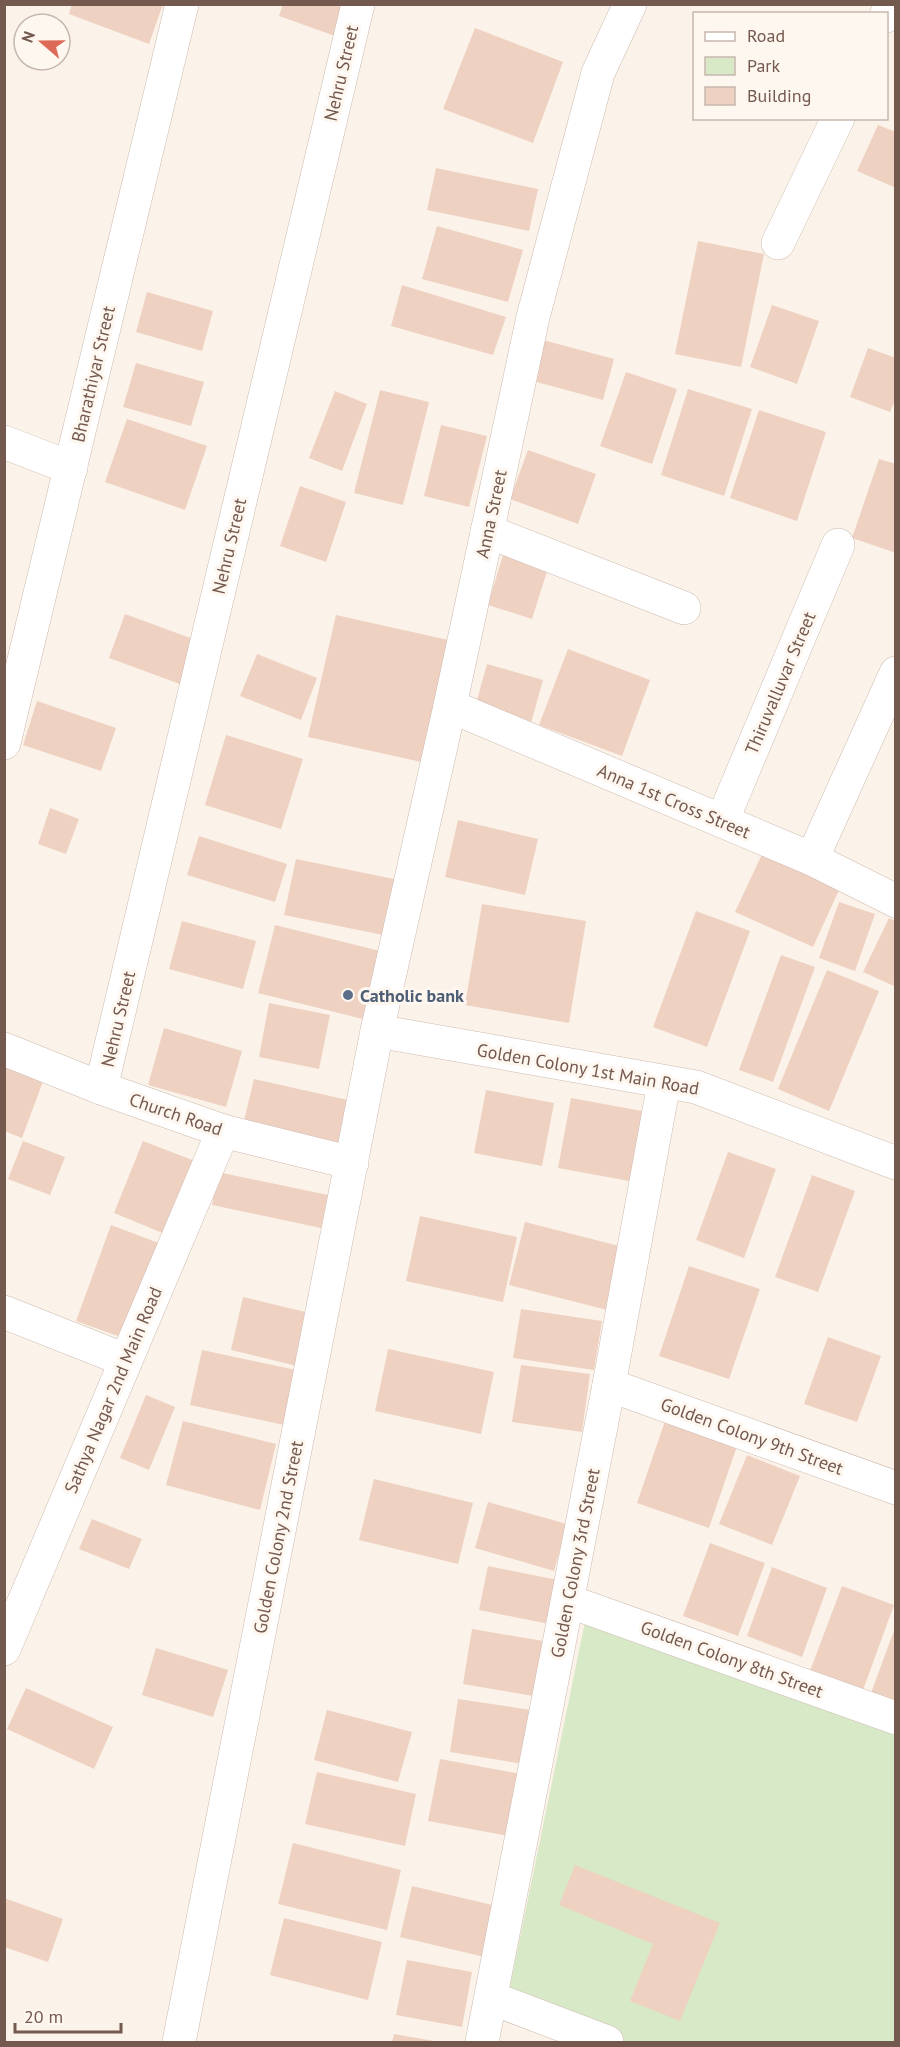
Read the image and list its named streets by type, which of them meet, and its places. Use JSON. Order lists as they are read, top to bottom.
{
  "streets": {
    "street": [
      "Nehru Street",
      "Bharathiyar Street",
      "Anna Street",
      "Thiruvalluvar Street",
      "Anna 1st Cross Street",
      "Golden Colony 1st Main Road",
      "Church Road",
      "Sathya Nagar 2nd Main Road",
      "Golden Colony 9th Street",
      "Golden Colony 2nd Street",
      "Golden Colony 3rd Street",
      "Golden Colony 8th Street"
    ]
  },
  "crossings": [
    ["Nehru Street", "Church Road"],
    ["Anna Street", "Anna 1st Cross Street"],
    ["Anna Street", "Golden Colony 1st Main Road"],
    ["Anna Street", "Golden Colony 2nd Street"],
    ["Thiruvalluvar Street", "Anna 1st Cross Street"],
    ["Golden Colony 1st Main Road", "Golden Colony 2nd Street"],
    ["Golden Colony 1st Main Road", "Golden Colony 3rd Street"],
    ["Church Road", "Sathya Nagar 2nd Main Road"],
    ["Church Road", "Golden Colony 2nd Street"],
    ["Golden Colony 9th Street", "Golden Colony 3rd Street"],
    ["Golden Colony 3rd Street", "Golden Colony 8th Street"]
  ],
  "places": ["Catholic bank"],
  "legend": ["Road", "Park", "Building"],
  "scale_bar": "20 m",
  "north": "left"
}
